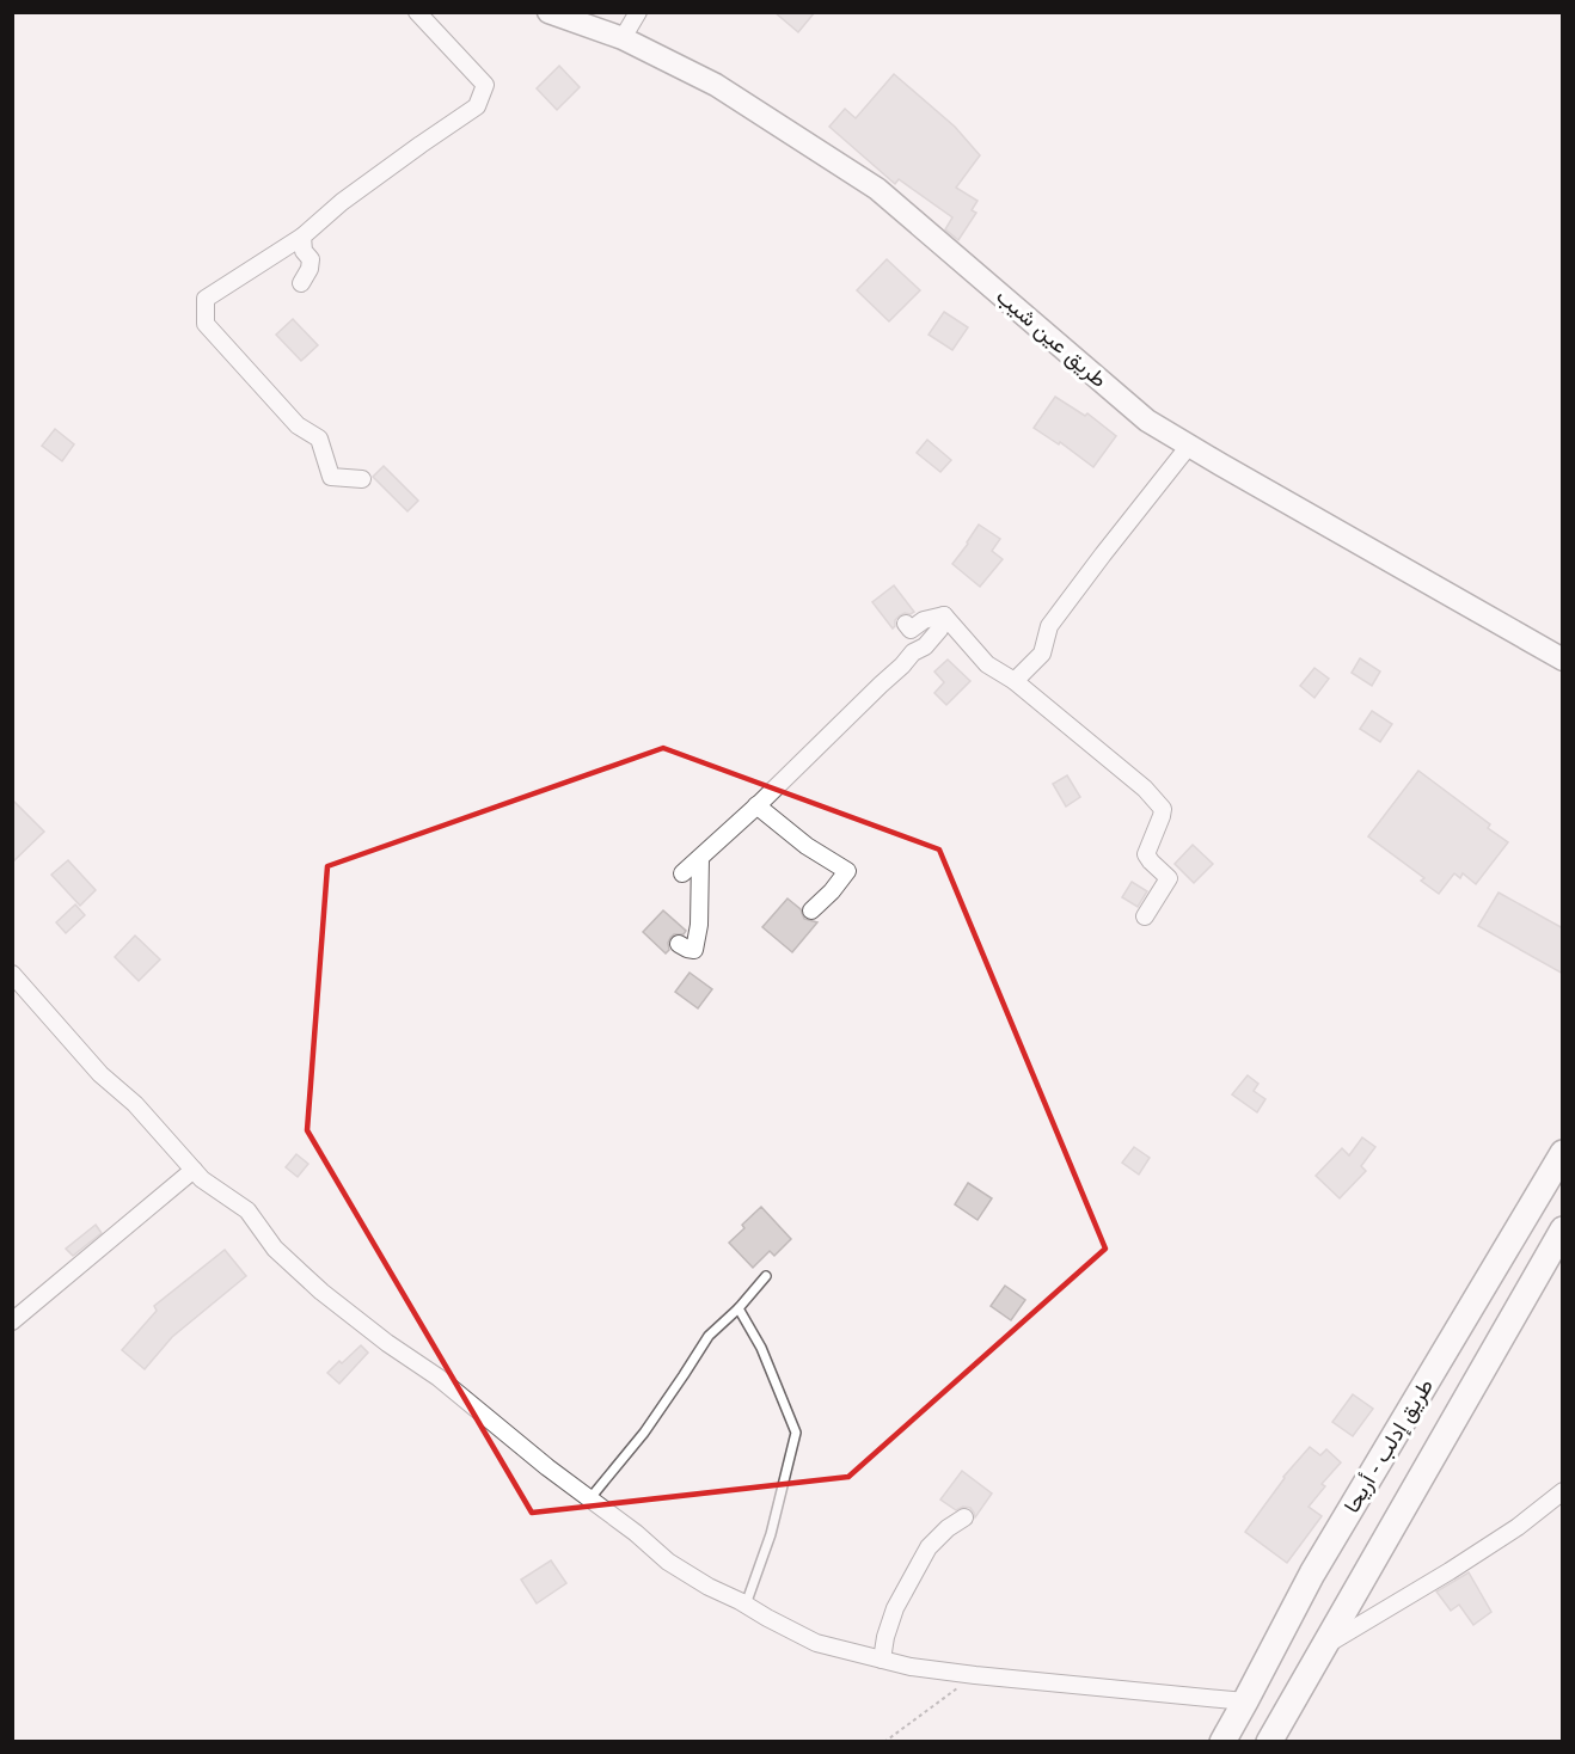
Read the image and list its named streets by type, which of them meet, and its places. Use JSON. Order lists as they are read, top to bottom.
{
  "streets": {
    "main road": ["طريق عين شيب", "طريق إدلب - أريحا"]
  }
}
